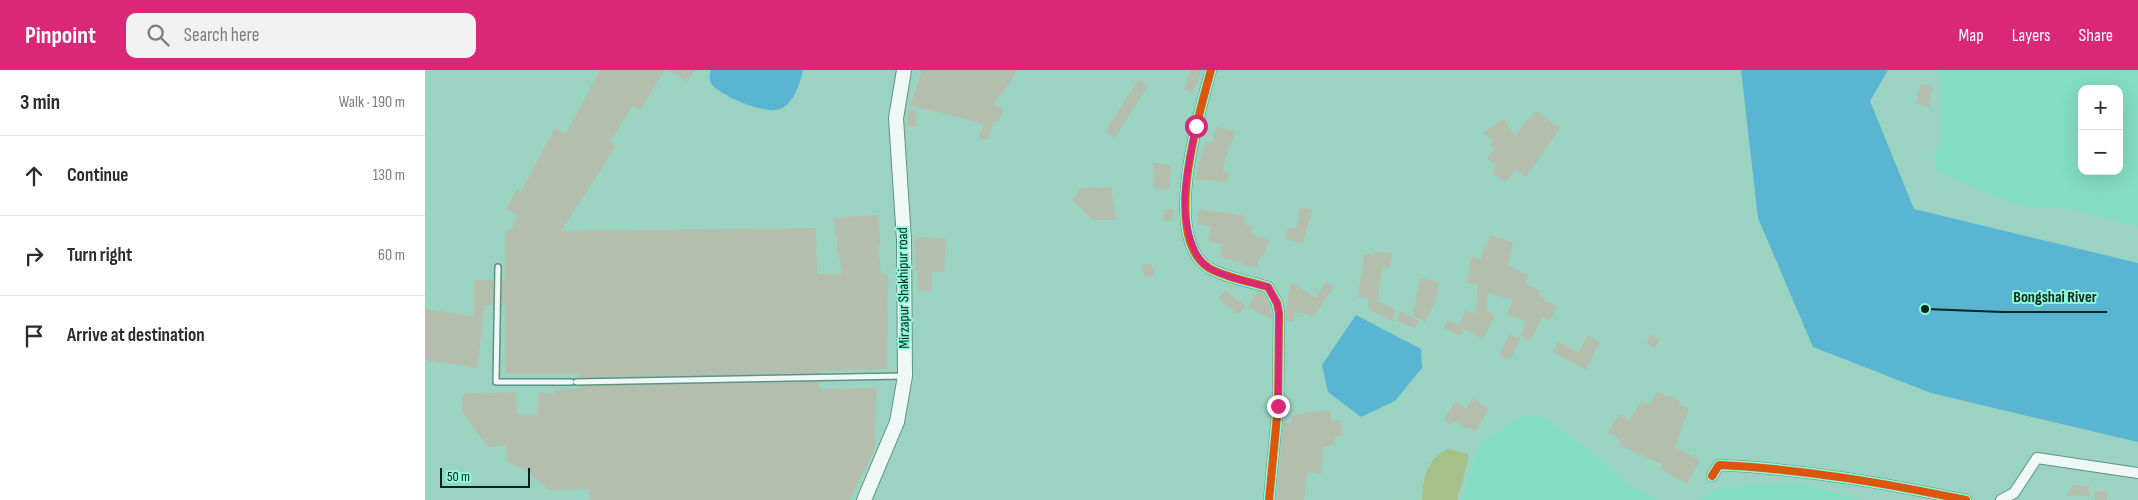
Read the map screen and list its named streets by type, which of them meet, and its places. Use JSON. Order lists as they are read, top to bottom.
{
  "streets": {
    "main road": ["Mirzapur Shakhipur road"]
  },
  "places": ["Bongshai River"],
  "scale_bar": "50 m",
  "page": {
    "header": "Pinpoint",
    "search": "Search here",
    "nav": ["Map", "Layers", "Share"],
    "heading": ["3 min", "Walk · 190 m"],
    "map_buttons": ["+", "−"],
    "list": [
      ["Continue", "130 m"],
      ["Turn right", "60 m"],
      "Arrive at destination"
    ],
    "scale": "50 m"
  }
}
